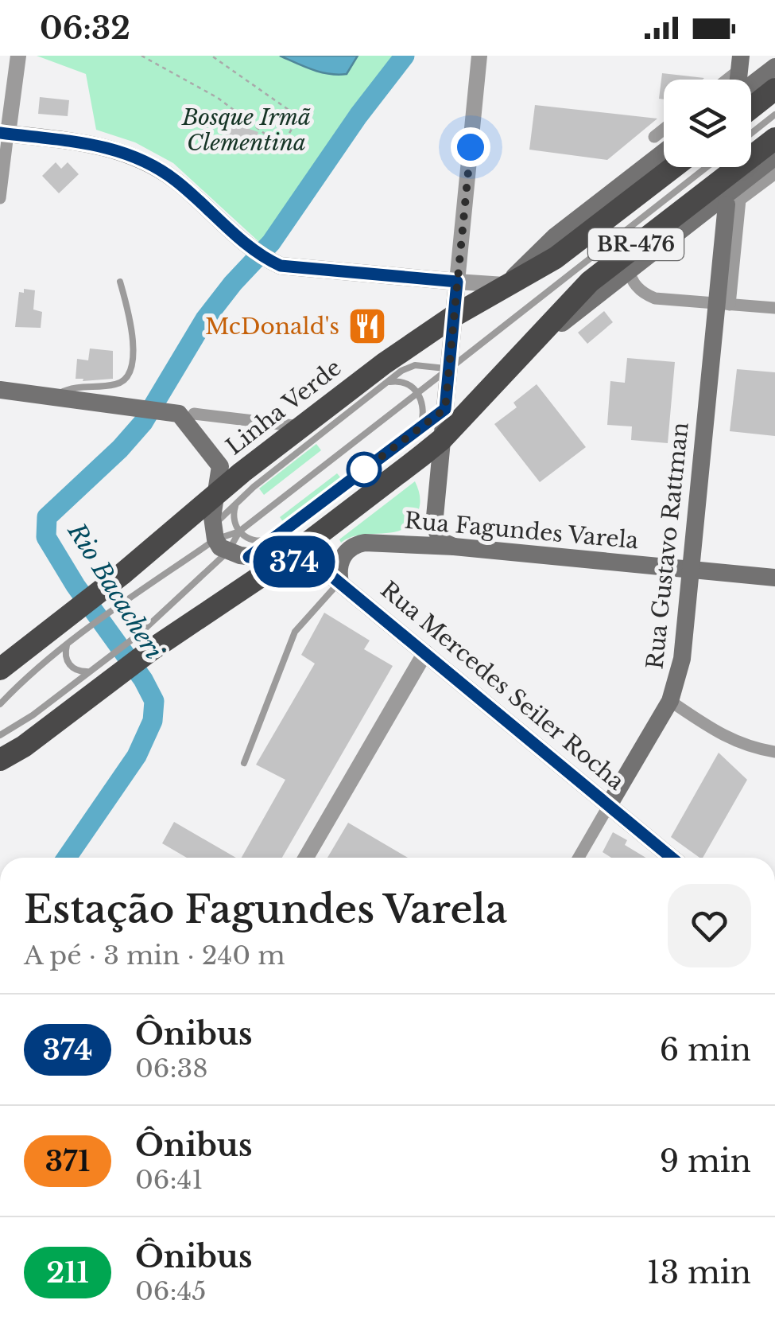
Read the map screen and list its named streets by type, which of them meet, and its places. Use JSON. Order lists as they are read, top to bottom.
{
  "streets": {
    "highway": ["BR-476", "Linha Verde"],
    "main road": ["Rua Fagundes Varela", "Rua Gustavo Rattman", "Rua Mercedes Seiler Rocha"]
  },
  "crossings": [
    ["BR-476", "Rua Mercedes Seiler Rocha"],
    ["Rua Fagundes Varela", "Rua Gustavo Rattman"],
    ["Rua Fagundes Varela", "Rua Mercedes Seiler Rocha"],
    ["Rua Gustavo Rattman", "Rua Mercedes Seiler Rocha"]
  ],
  "water": ["Rio Bacacheri"],
  "parks": ["Bosque Irmã Clementina"],
  "places": {
    "restaurant": ["McDonald's"]
  },
  "lines": ["bus line 374"],
  "page": {
    "status": "06:32",
    "on_map": "374",
    "heading": ["Estação Fagundes Varela", "A pé · 3 min · 240 m"],
    "list": [
      {
        "mark": "374",
        "name": "Ônibus",
        "note": "06:38",
        "value": "6 min"
      },
      {
        "mark": "371",
        "name": "Ônibus",
        "note": "06:41",
        "value": "9 min"
      },
      {
        "mark": "211",
        "name": "Ônibus",
        "note": "06:45",
        "value": "13 min"
      }
    ]
  }
}
